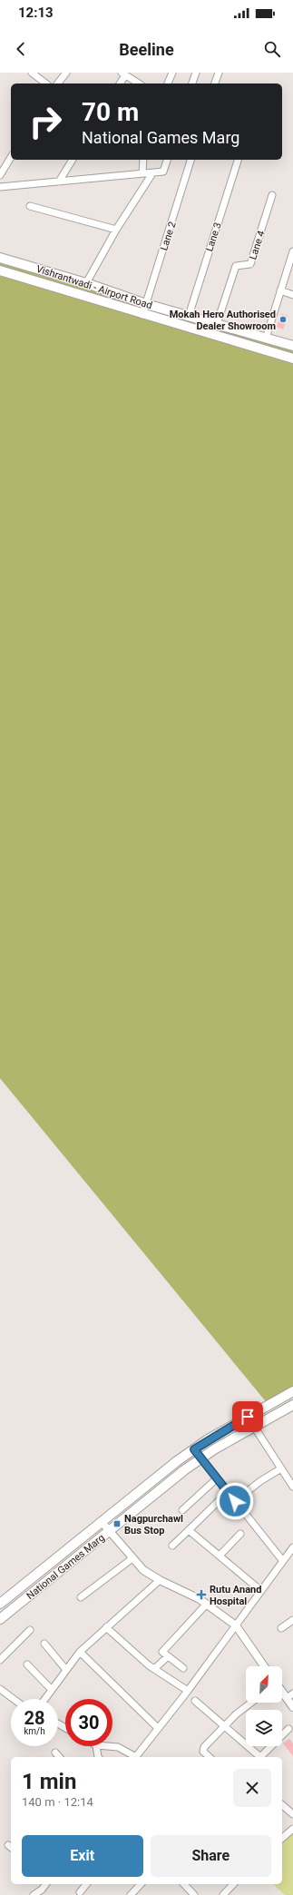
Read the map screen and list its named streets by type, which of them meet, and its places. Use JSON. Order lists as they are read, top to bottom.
{
  "streets": {
    "main road": ["Vishrantwadi - Airport Road", "National Games Marg"],
    "street": ["Lane 2", "Lane 3", "Lane 4"]
  },
  "crossings": [
    ["Lane 2", "Vishrantwadi - Airport Road"],
    ["Lane 3", "Vishrantwadi - Airport Road"],
    ["Lane 4", "Vishrantwadi - Airport Road"]
  ],
  "places": {
    "other": ["Mokah Hero Authorised Dealer Showroom"],
    "transit": ["Nagpurchawl Bus Stop"],
    "health": ["Rutu Anand Hospital"]
  },
  "north": "top right",
  "page": {
    "status": "12:13",
    "header": "Beeline",
    "turn": ["70 m", "National Games Marg"],
    "speed": "28 km/h",
    "limit": "30",
    "heading": ["1 min", "140 m · 12:14"],
    "buttons": ["Exit", "Share"]
  }
}
